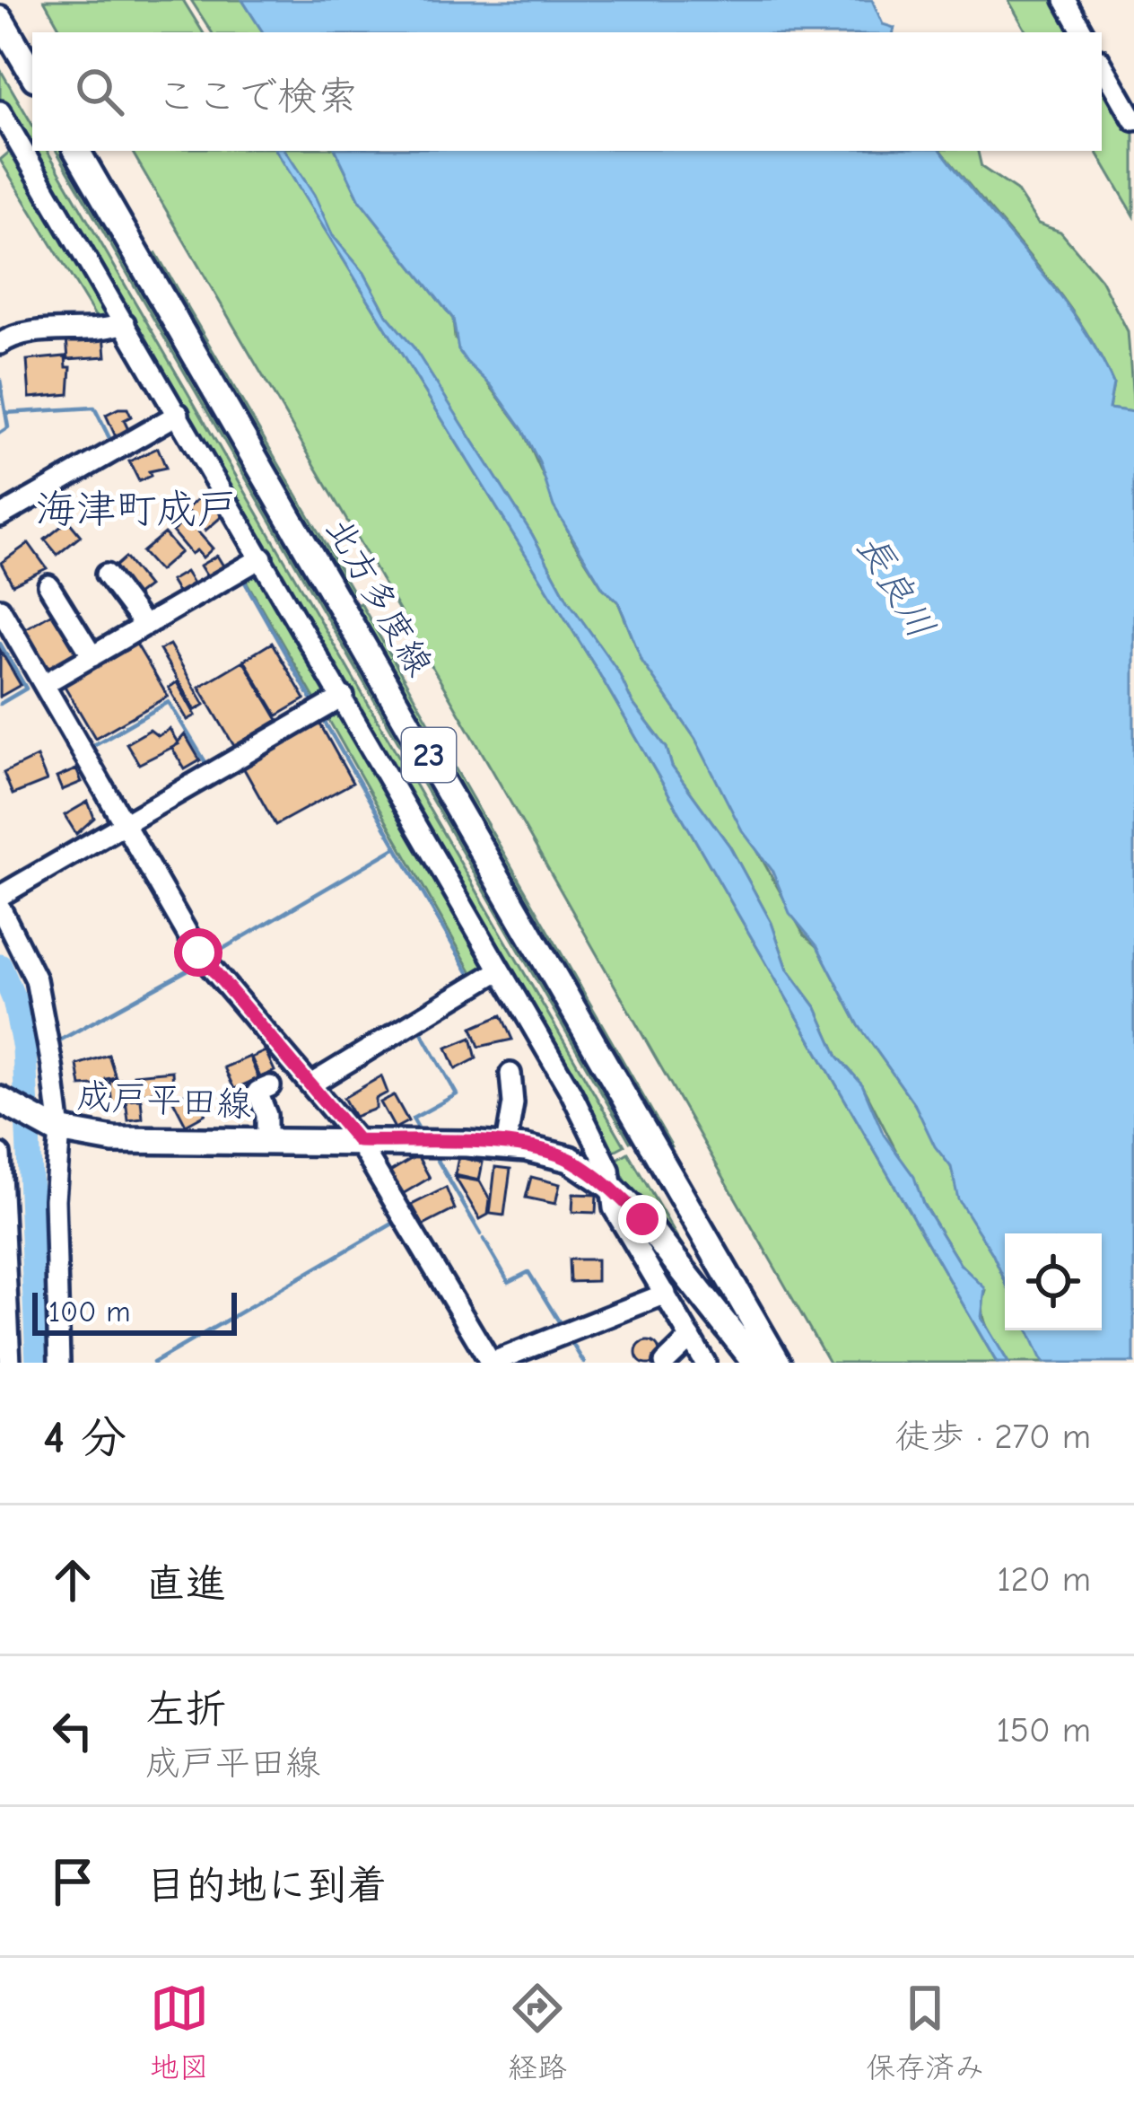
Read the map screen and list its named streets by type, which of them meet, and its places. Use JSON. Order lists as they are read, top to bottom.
{
  "streets": {
    "main road": ["北方多度線", "23", "成戸平田線"]
  },
  "districts": ["海津町成戸"],
  "water": ["長良川"],
  "scale_bar": "100 m",
  "page": {
    "search": "ここで検索",
    "scale": "100 m",
    "heading": ["4 分", "徒歩 · 270 m"],
    "list": [
      ["直進", "120 m"],
      ["左折", "成戸平田線", "150 m"],
      "目的地に到着"
    ],
    "nav": ["地図", "経路", "保存済み"]
  }
}
